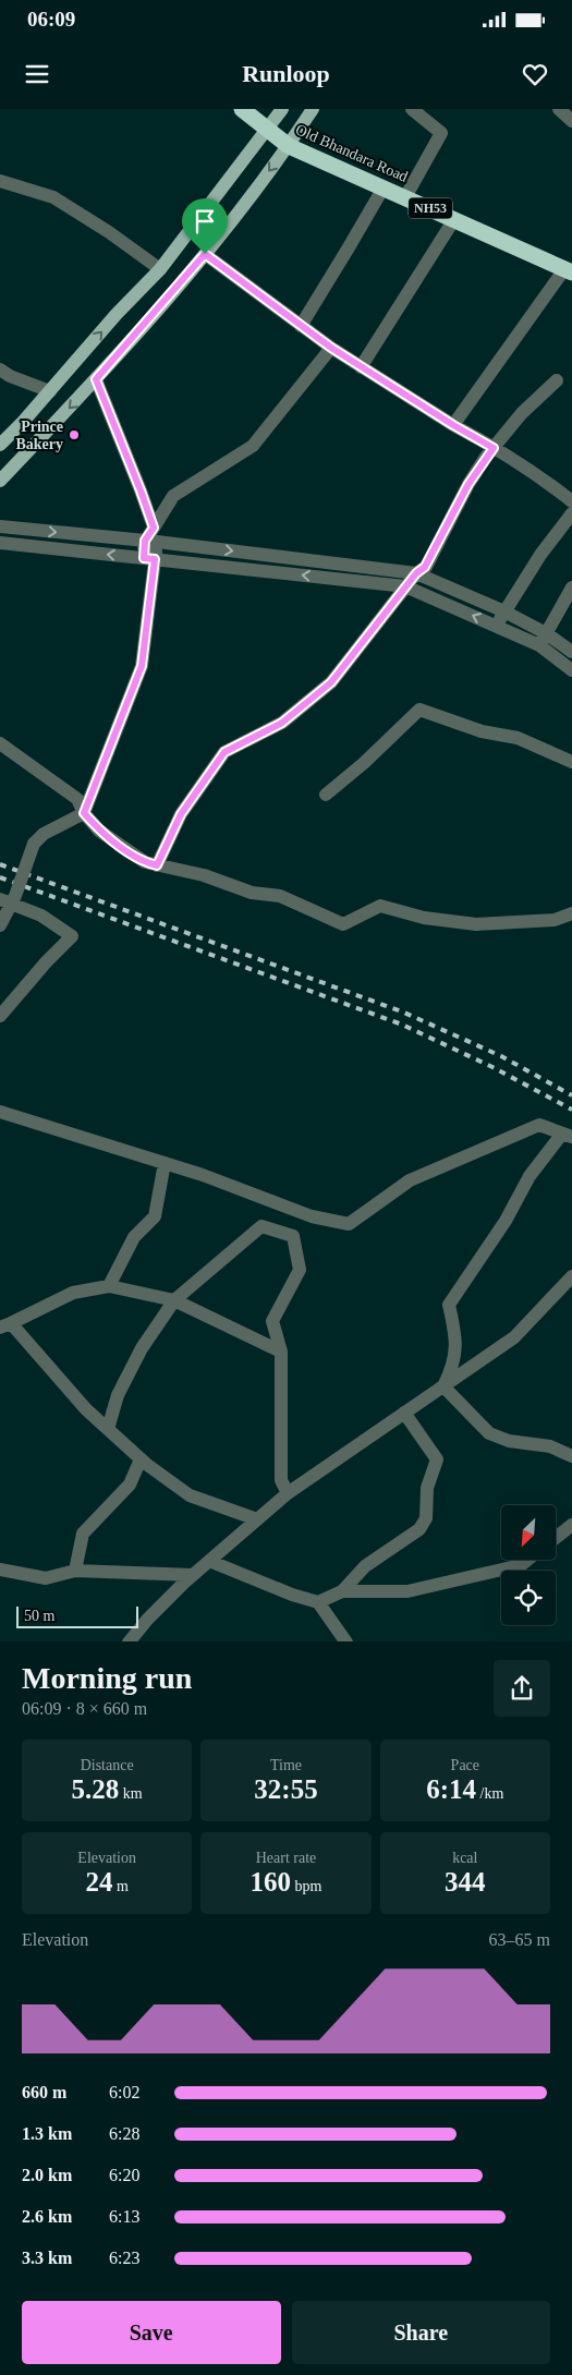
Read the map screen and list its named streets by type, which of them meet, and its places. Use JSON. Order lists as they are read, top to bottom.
{
  "streets": {
    "highway": ["Old Bhandara Road", "NH53"]
  },
  "places": ["Prince Bakery"],
  "scale_bar": "50 m",
  "north": "bottom left",
  "page": {
    "status": "06:09",
    "header": "Runloop",
    "scale": "50 m",
    "heading": ["Morning run", "06:09 · 8 × 660 m"],
    "stats": [
      ["Distance", "5.28 km"],
      ["Time", "32:55"],
      ["Pace", "6:14 /km"],
      ["Elevation", "24 m"],
      ["Heart rate", "160 bpm"],
      ["kcal", "344"]
    ],
    "chart": ["Elevation", "63–65 m"],
    "list": [
      {
        "name": "660 m",
        "note": "6:02"
      },
      {
        "name": "1.3 km",
        "note": "6:28"
      },
      {
        "name": "2.0 km",
        "note": "6:20"
      },
      {
        "name": "2.6 km",
        "note": "6:13"
      },
      {
        "name": "3.3 km",
        "note": "6:23"
      }
    ],
    "buttons": ["Save", "Share"]
  }
}
